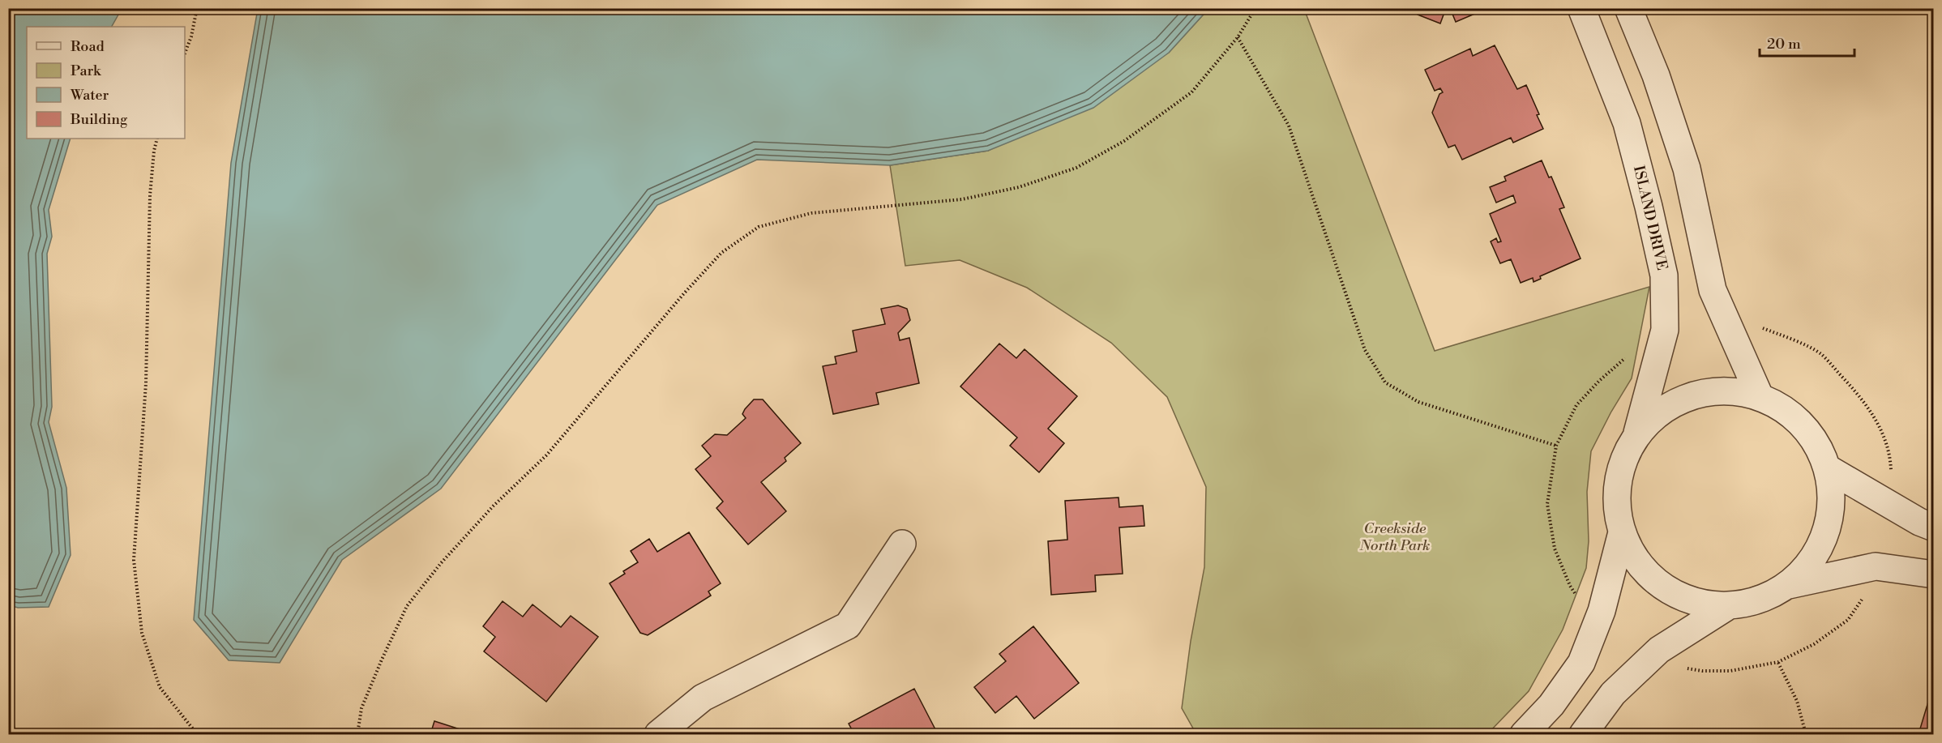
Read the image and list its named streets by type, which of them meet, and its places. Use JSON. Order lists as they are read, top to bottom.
{
  "streets": {
    "street": ["ISLAND DRIVE"]
  },
  "parks": ["Creekside North Park"],
  "legend": [
    "Road",
    "Park",
    "Water",
    "Building"
  ],
  "scale_bar": "20 m"
}
